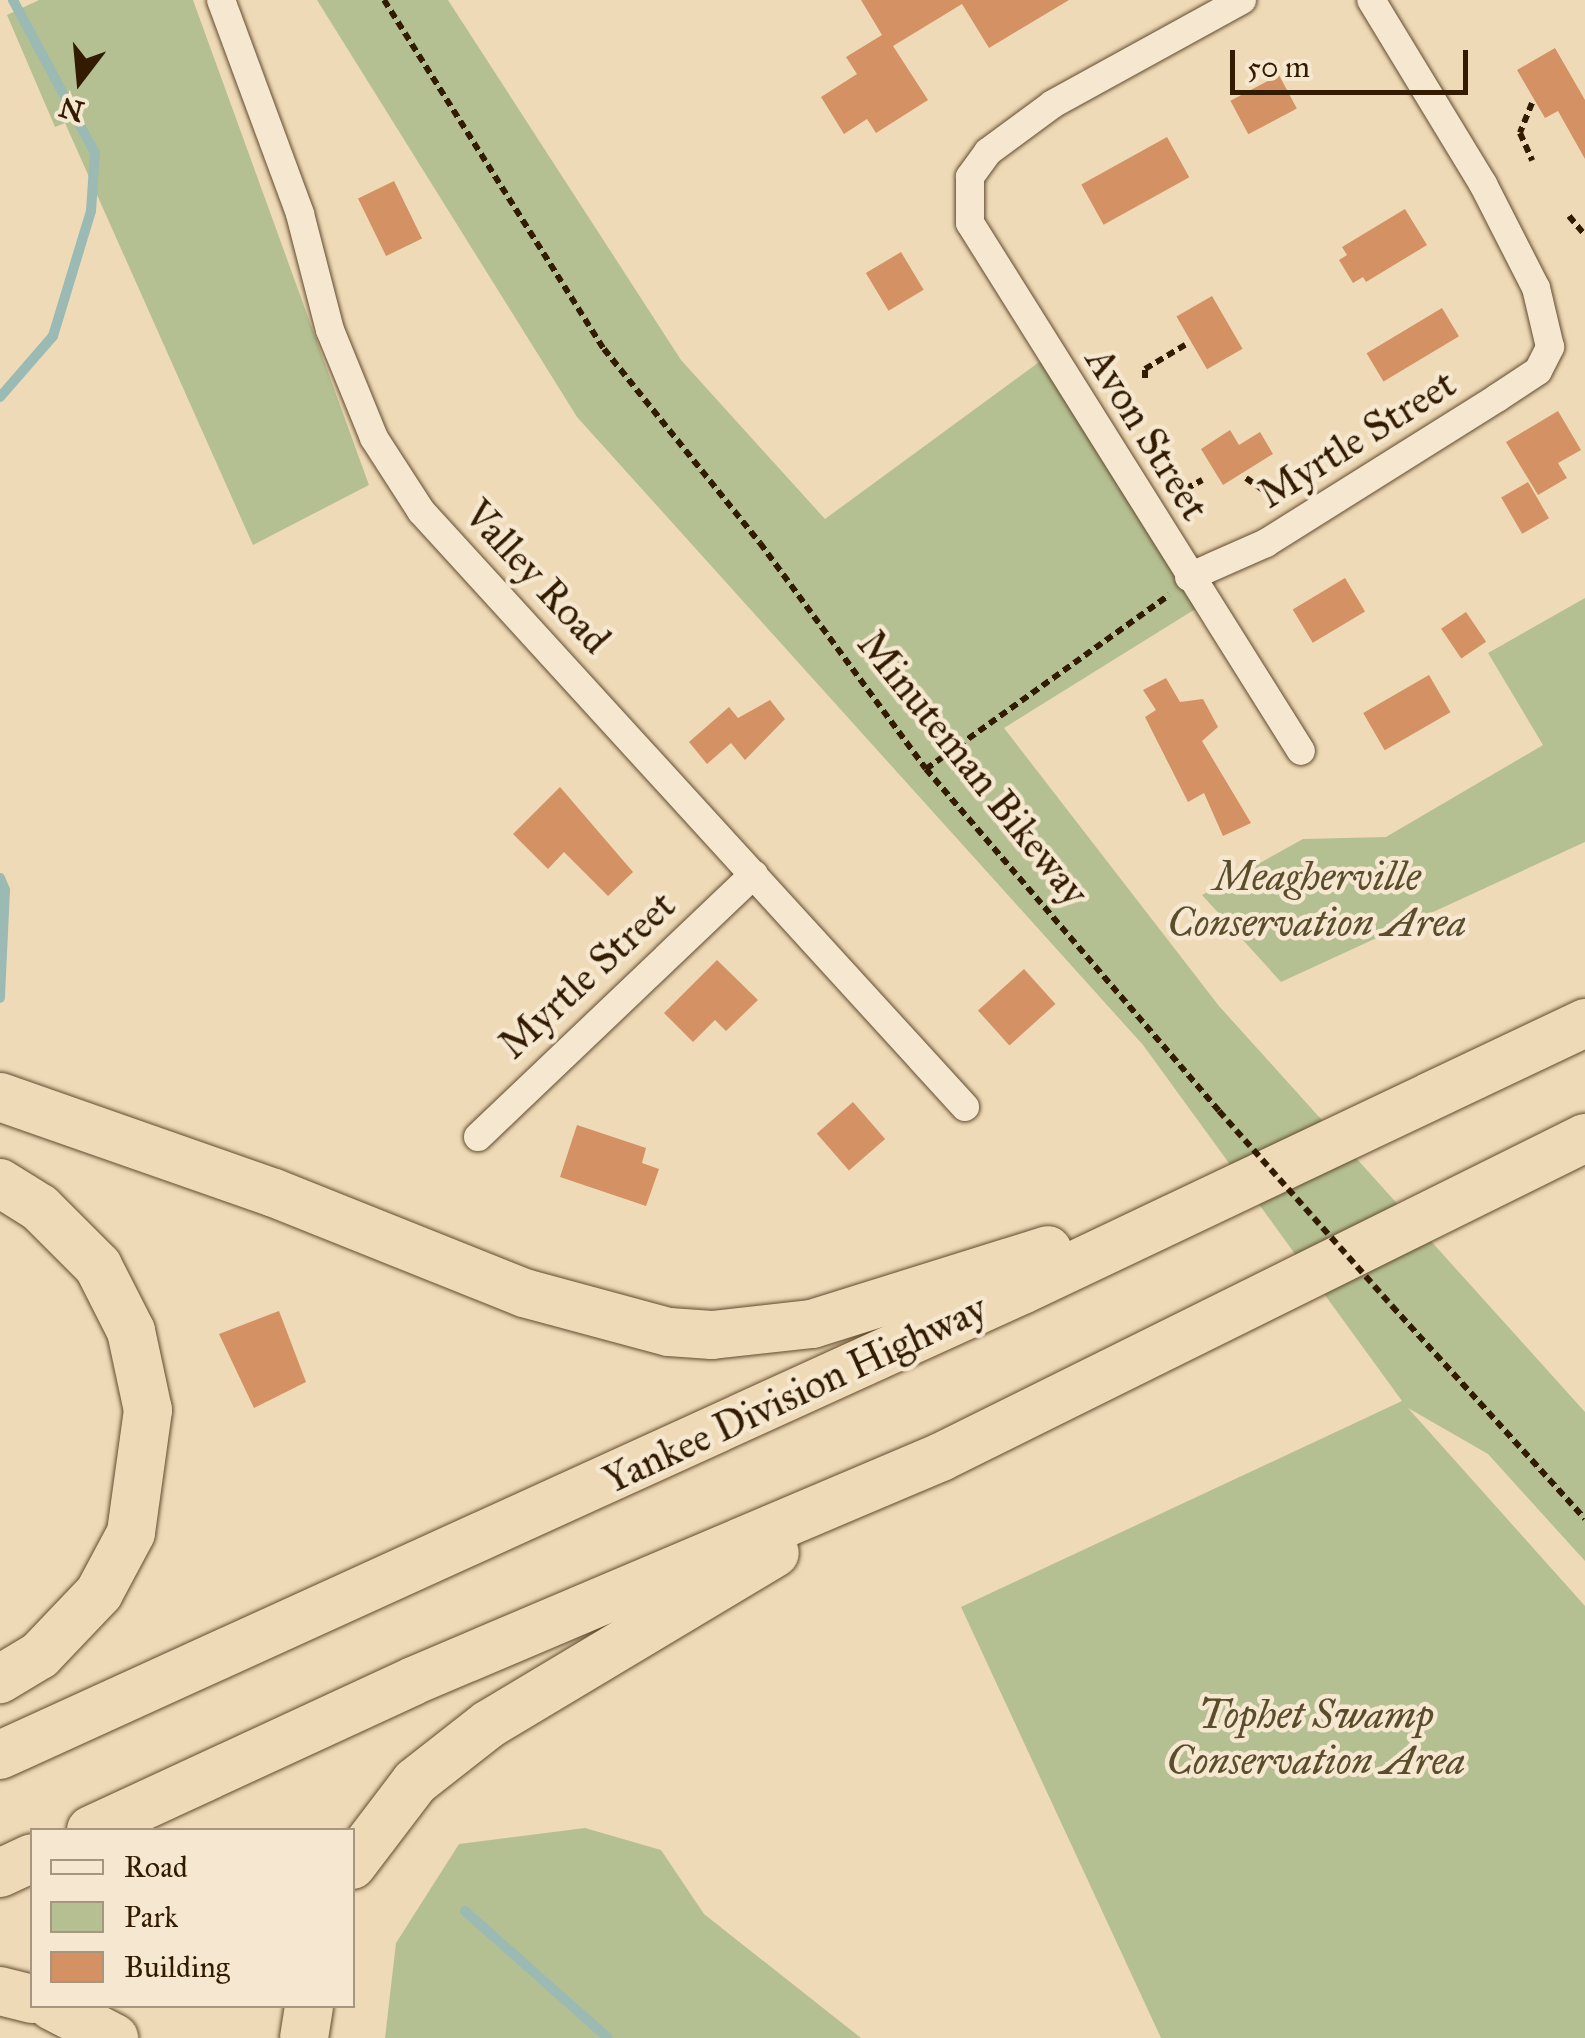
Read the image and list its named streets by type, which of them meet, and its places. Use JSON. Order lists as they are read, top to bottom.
{
  "streets": {
    "highway": ["Yankee Division Highway"],
    "street": ["Avon Street", "Myrtle Street", "Valley Road"],
    "path": ["Minuteman Bikeway"]
  },
  "crossings": [
    ["Avon Street", "Myrtle Street"],
    ["Myrtle Street", "Valley Road"]
  ],
  "parks": ["Meagherville Conservation Area", "Tophet Swamp Conservation Area"],
  "legend": ["Road", "Park", "Building"],
  "scale_bar": "50 m",
  "north": "bottom"
}
